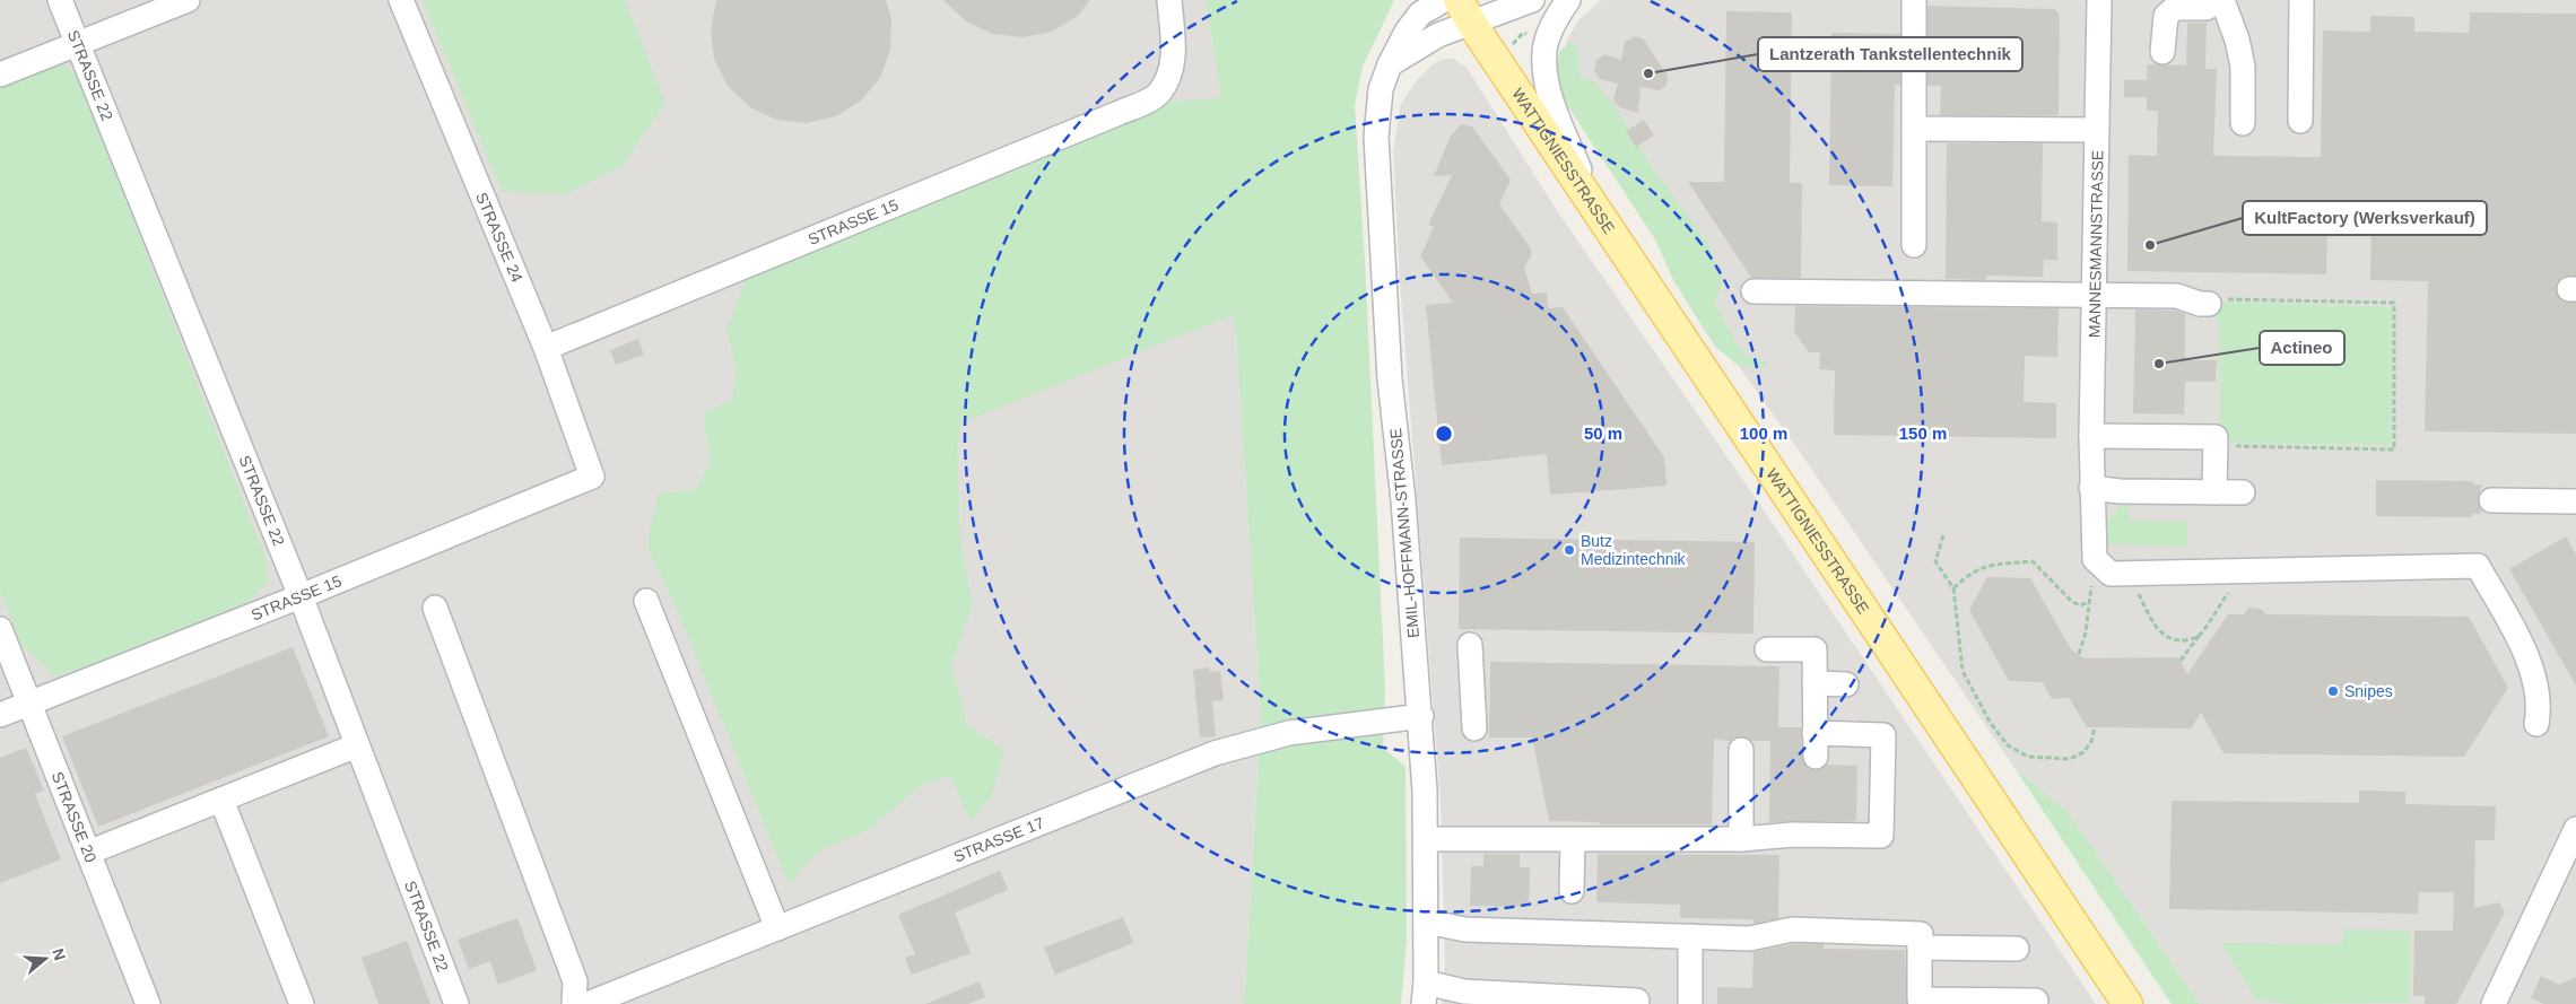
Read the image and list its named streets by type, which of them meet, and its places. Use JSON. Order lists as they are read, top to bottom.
{
  "streets": {
    "main road": ["WATTIGNIESSTRASSE"],
    "street": [
      "STRASSE 22",
      "STRASSE 15",
      "STRASSE 24",
      "MANNESMANNSTRASSE",
      "EMIL-HOFFMANN-STRASSE",
      "STRASSE 20",
      "STRASSE 17"
    ]
  },
  "crossings": [
    ["STRASSE 22", "STRASSE 15"],
    ["STRASSE 15", "STRASSE 24"],
    ["STRASSE 15", "STRASSE 20"],
    ["EMIL-HOFFMANN-STRASSE", "STRASSE 17"]
  ],
  "places": [
    "Lantzerath Tankstellentechnik",
    "KultFactory (Werksverkauf)",
    "Actineo",
    "Butz Medizintechnik",
    "Snipes"
  ],
  "north": "right",
  "rings": ["50 m", "100 m", "150 m"]
}
